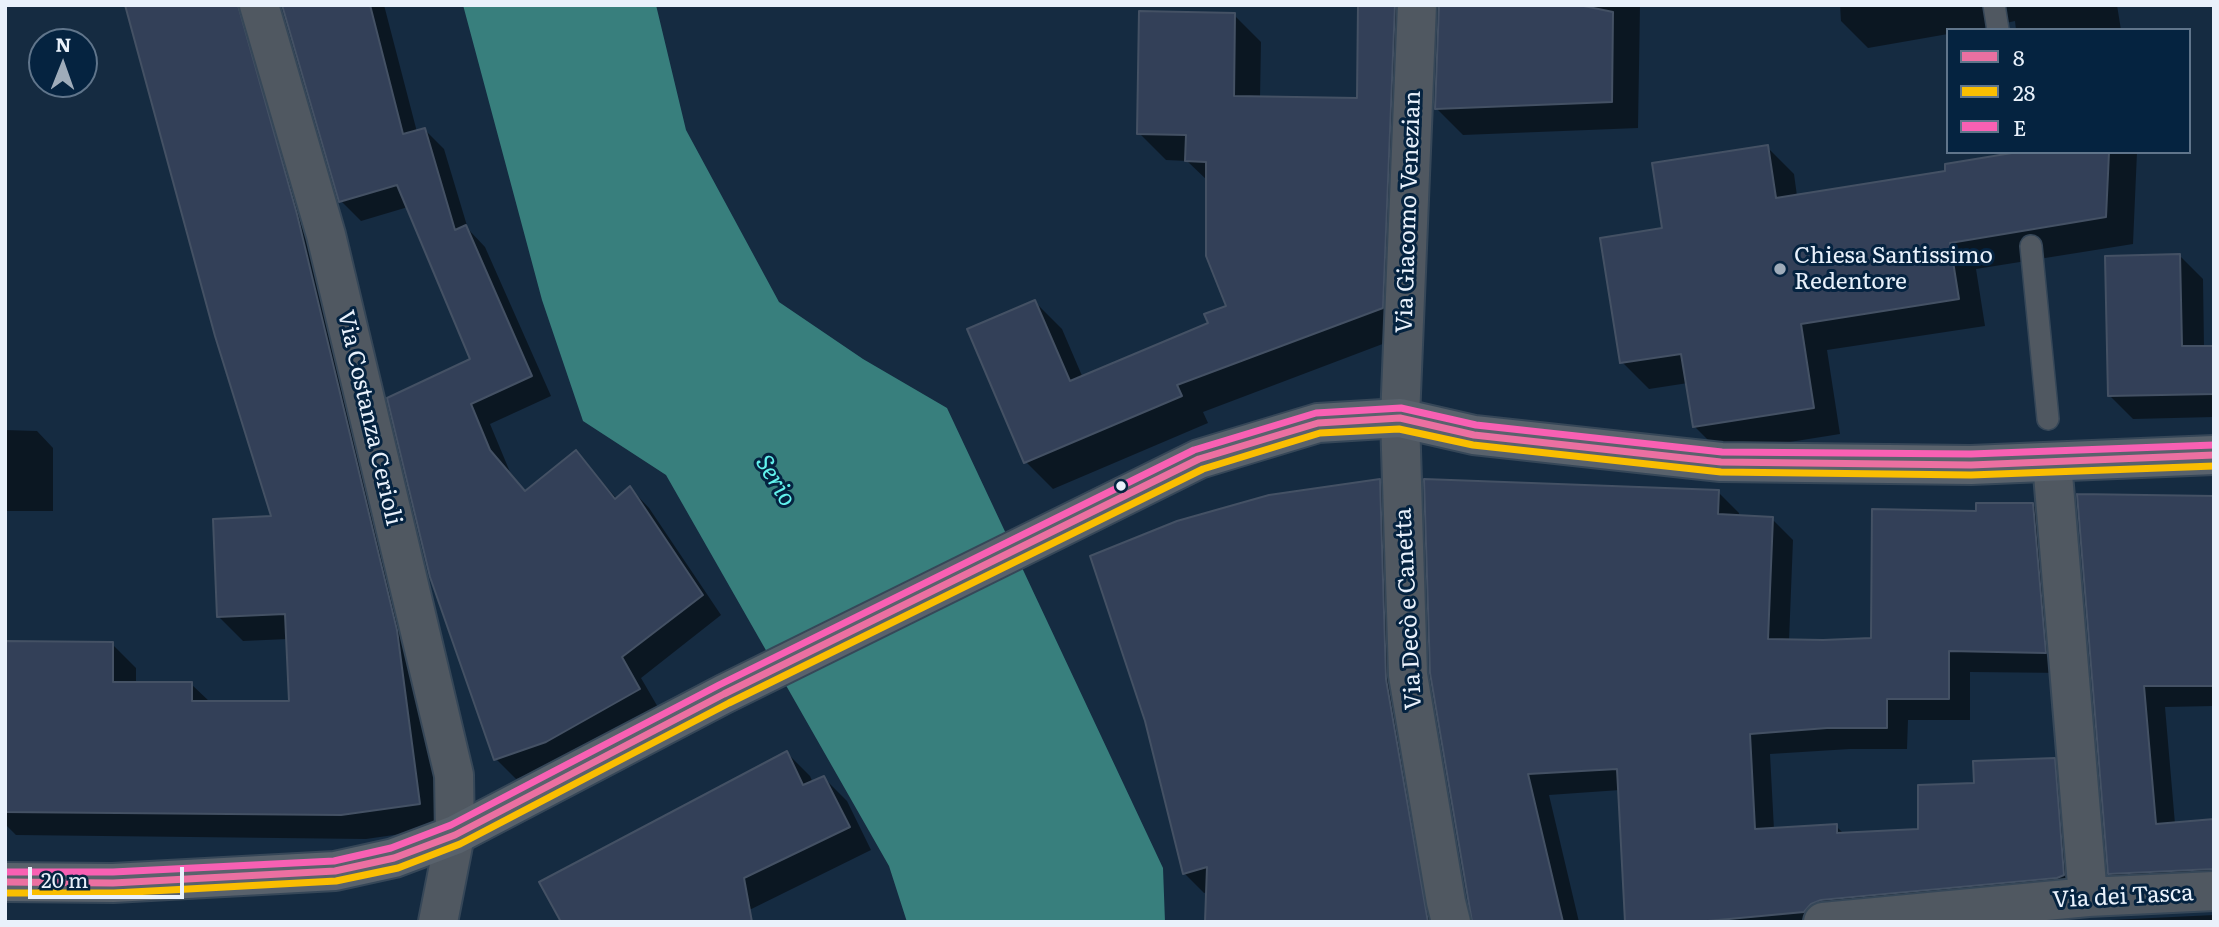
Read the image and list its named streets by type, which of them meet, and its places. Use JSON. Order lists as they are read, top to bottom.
{
  "streets": {
    "street": [
      "Via Giacomo Venezian",
      "Via Costanza Cerioli",
      "Via Decò e Canetta",
      "Via dei Tasca"
    ]
  },
  "crossings": [
    ["Via Giacomo Venezian", "Via Decò e Canetta"]
  ],
  "water": ["Serio"],
  "places": ["Chiesa Santissimo Redentore"],
  "lines": ["transit line E", "transit line 8", "transit line 28"],
  "legend": ["8", "28", "E"],
  "scale_bar": "20 m",
  "north": "top"
}
